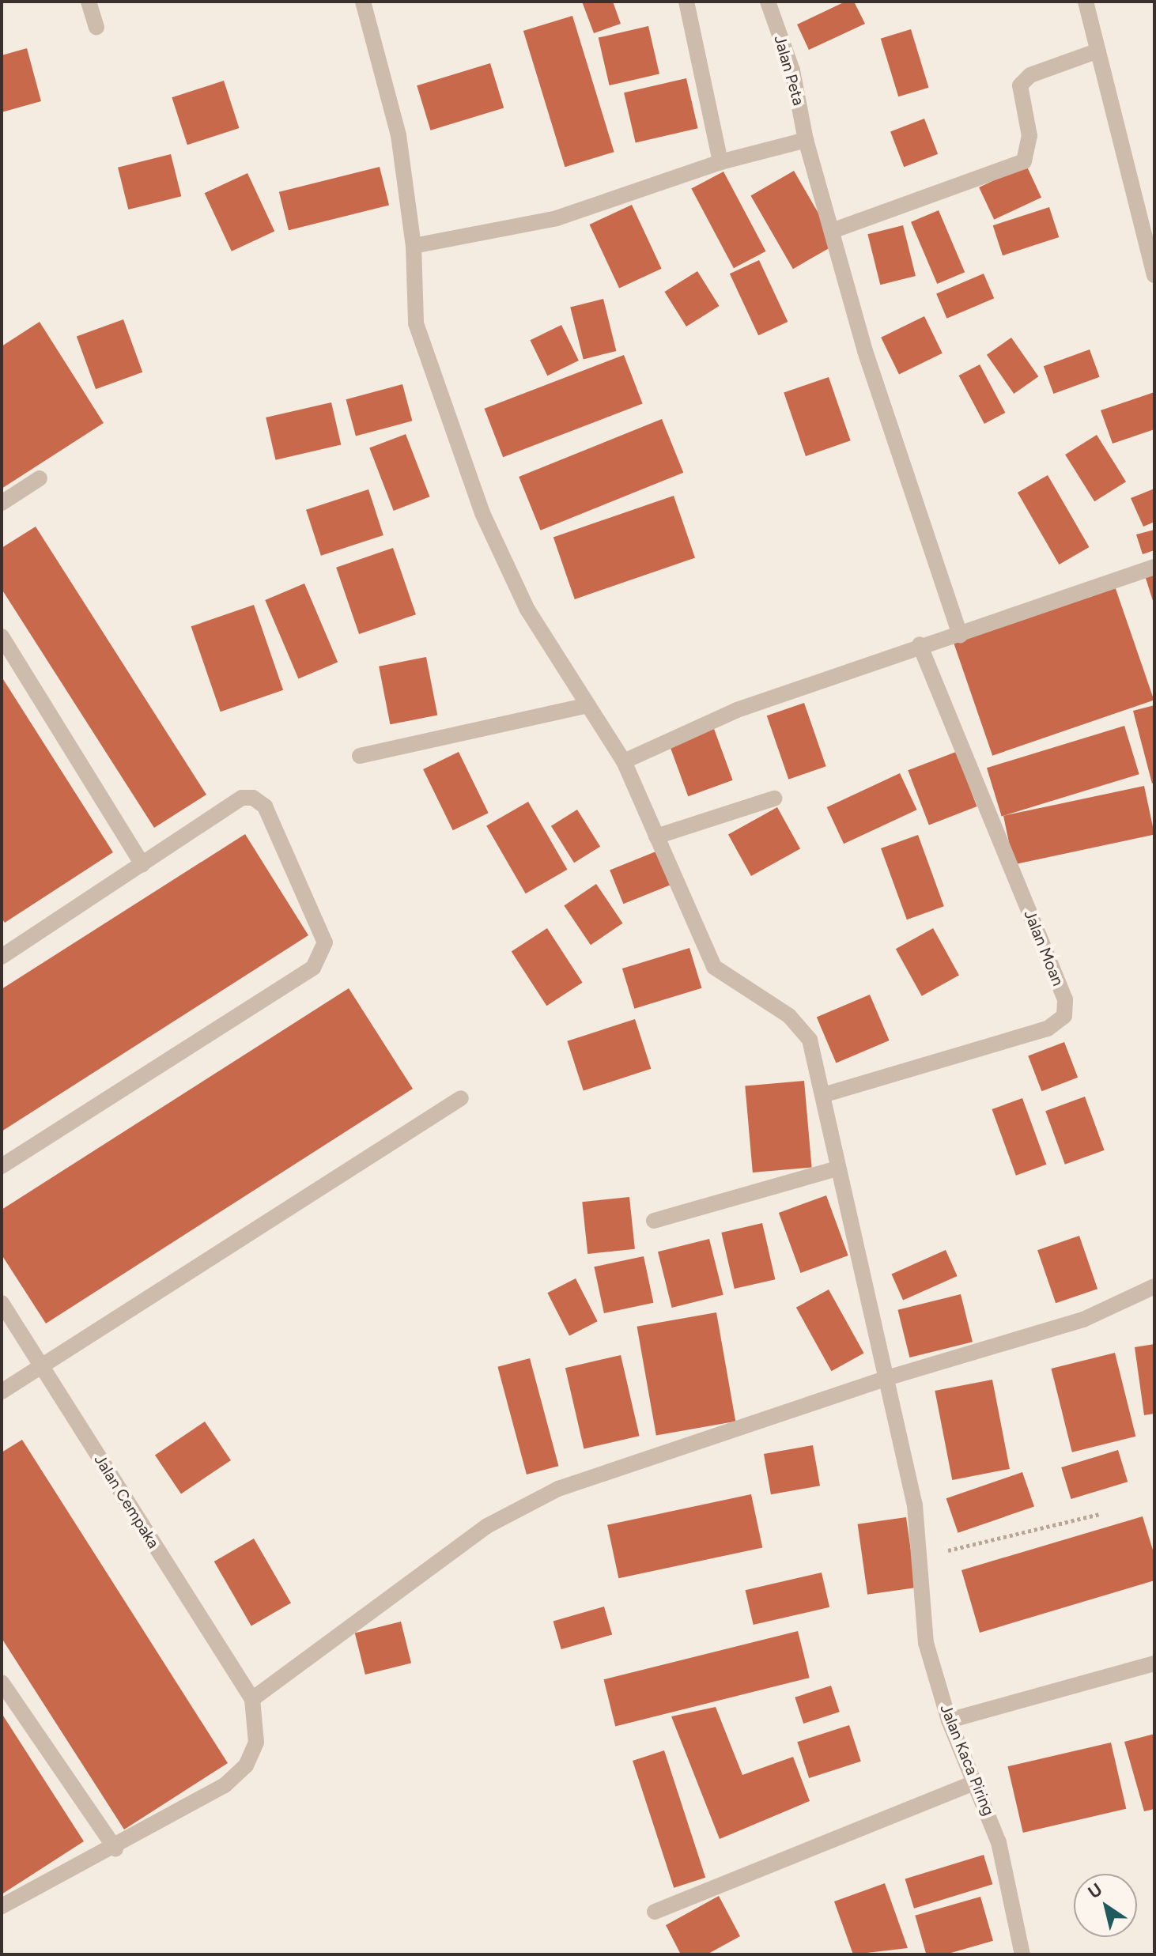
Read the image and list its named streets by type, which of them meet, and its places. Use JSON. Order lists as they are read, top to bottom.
{
  "streets": {
    "street": [
      "Jalan Peta",
      "Jalan Moan",
      "Jalan Cempaka",
      "Jalan Kaca Piring"
    ]
  },
  "crossings": [
    ["Jalan Moan", "Jalan Kaca Piring"]
  ],
  "north": "top left"
}
